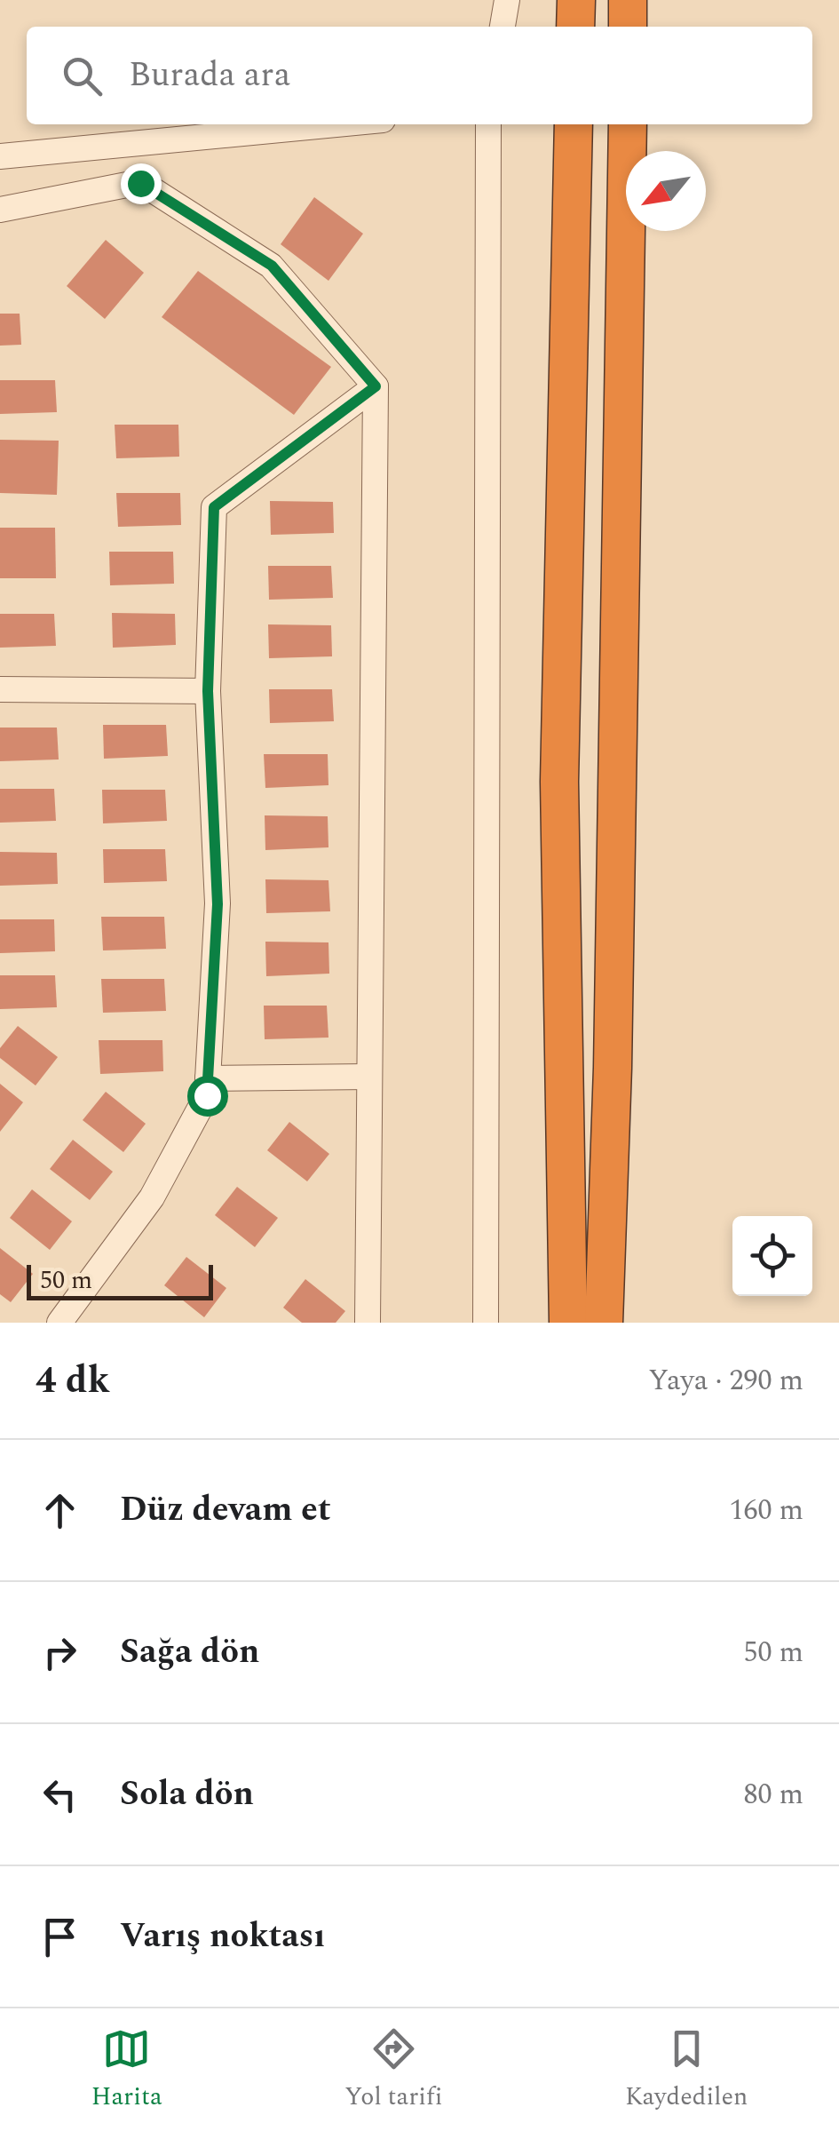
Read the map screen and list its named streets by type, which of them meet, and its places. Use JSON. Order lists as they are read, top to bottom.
{
  "scale_bar": "50 m",
  "north": "bottom left",
  "page": {
    "search": "Burada ara",
    "scale": "50 m",
    "heading": ["4 dk", "Yaya · 290 m"],
    "list": [
      ["Düz devam et", "160 m"],
      ["Sağa dön", "50 m"],
      ["Sola dön", "80 m"],
      "Varış noktası"
    ],
    "nav": ["Harita", "Yol tarifi", "Kaydedilen"]
  }
}
